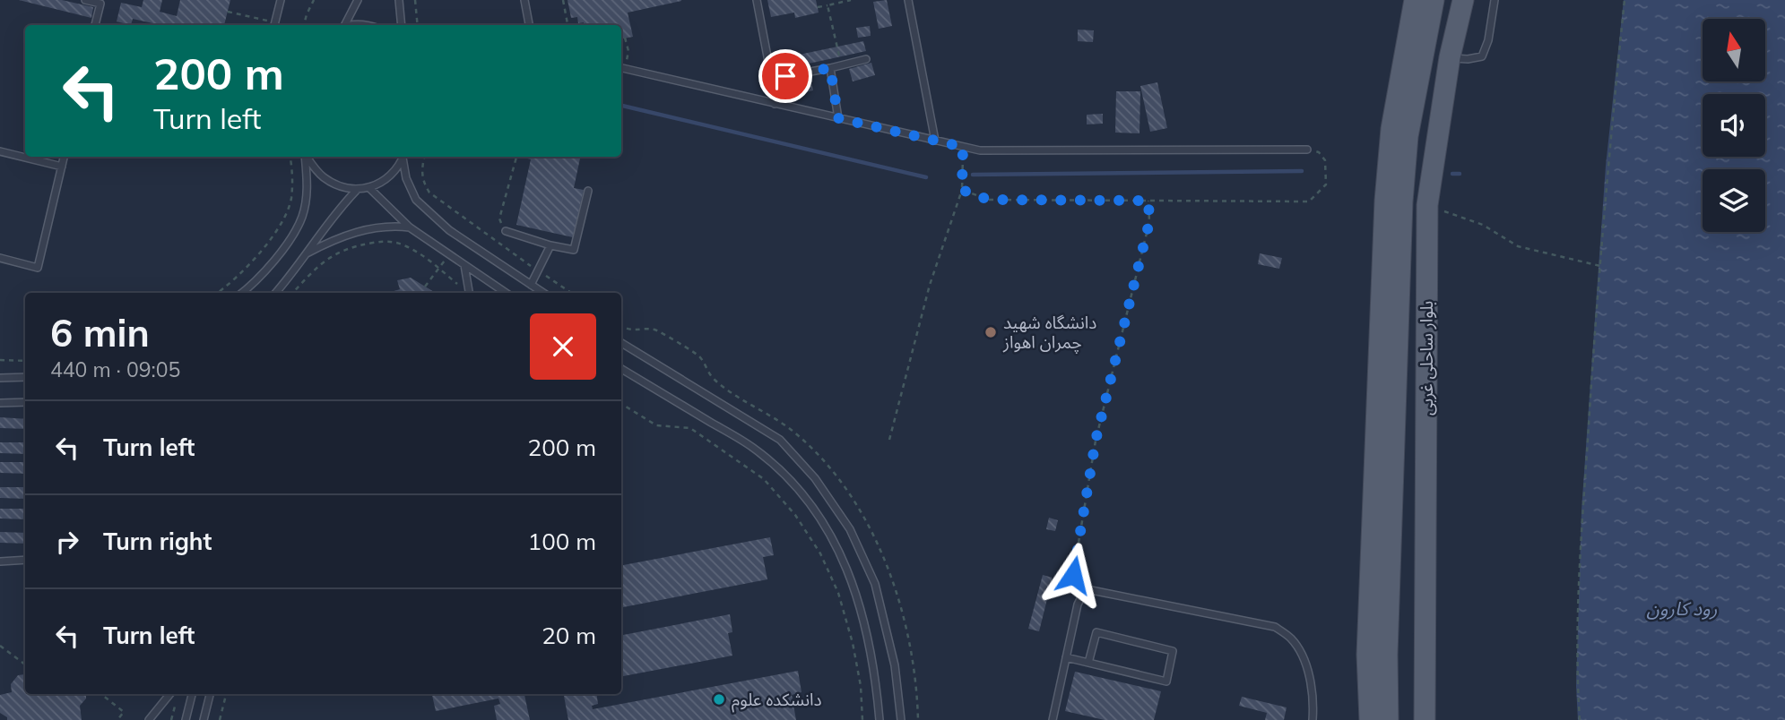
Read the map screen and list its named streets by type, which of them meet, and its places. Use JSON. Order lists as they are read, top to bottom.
{
  "streets": {
    "main road": ["بلوار ساحلی غربی"]
  },
  "water": ["رود کارون"],
  "places": ["دانشگاه شهید چمران اهواز", "دانشکده علوم"],
  "north": "top",
  "page": {
    "turn": ["200 m", "Turn left"],
    "heading": ["6 min", "440 m · 09:05"],
    "list": [
      {
        "name": "Turn left",
        "value": "200 m"
      },
      {
        "name": "Turn right",
        "value": "100 m"
      },
      {
        "name": "Turn left",
        "value": "20 m"
      }
    ]
  }
}
